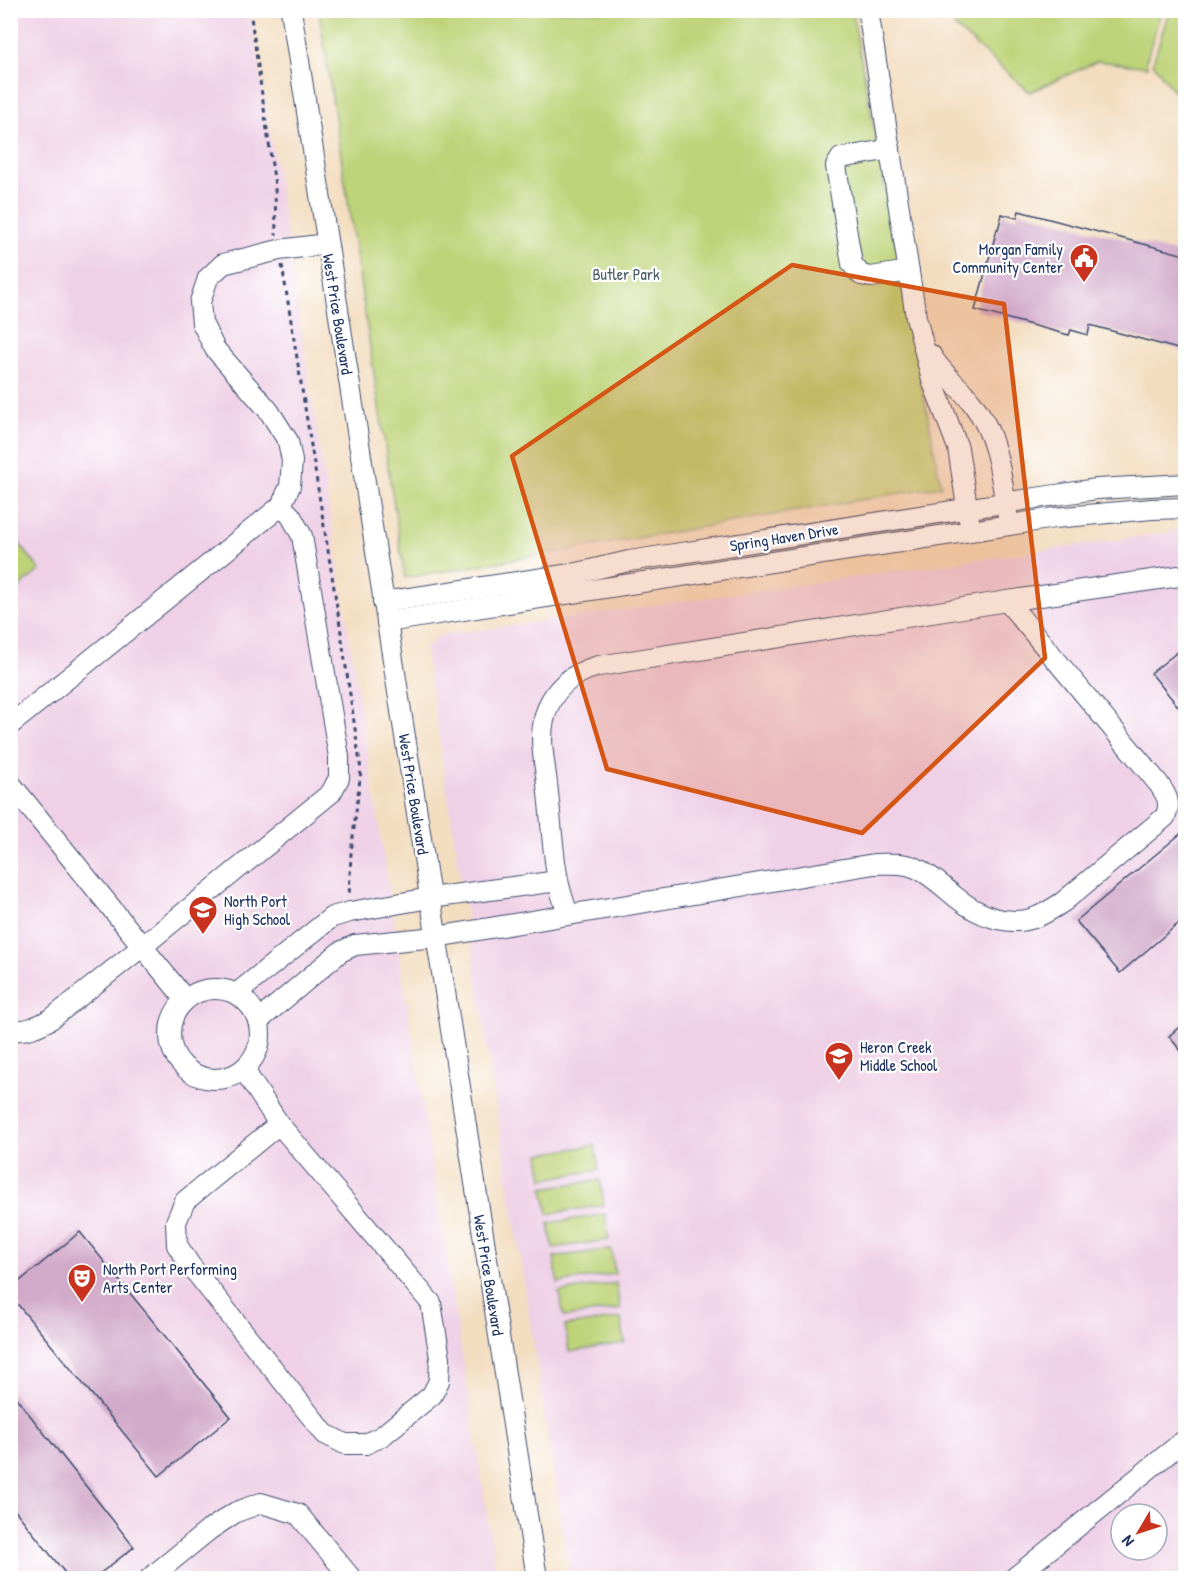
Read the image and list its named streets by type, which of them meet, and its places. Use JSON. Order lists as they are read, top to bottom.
{
  "streets": {
    "street": ["West Price Boulevard", "Spring Haven Drive"]
  },
  "crossings": [
    ["West Price Boulevard", "Spring Haven Drive"]
  ],
  "parks": ["Butler Park"],
  "places": {
    "public building": ["Morgan Family Community Center"],
    "school or university": ["North Port High School", "Heron Creek Middle School"],
    "theatre": ["North Port Performing Arts Center"]
  },
  "north": "bottom left"
}
